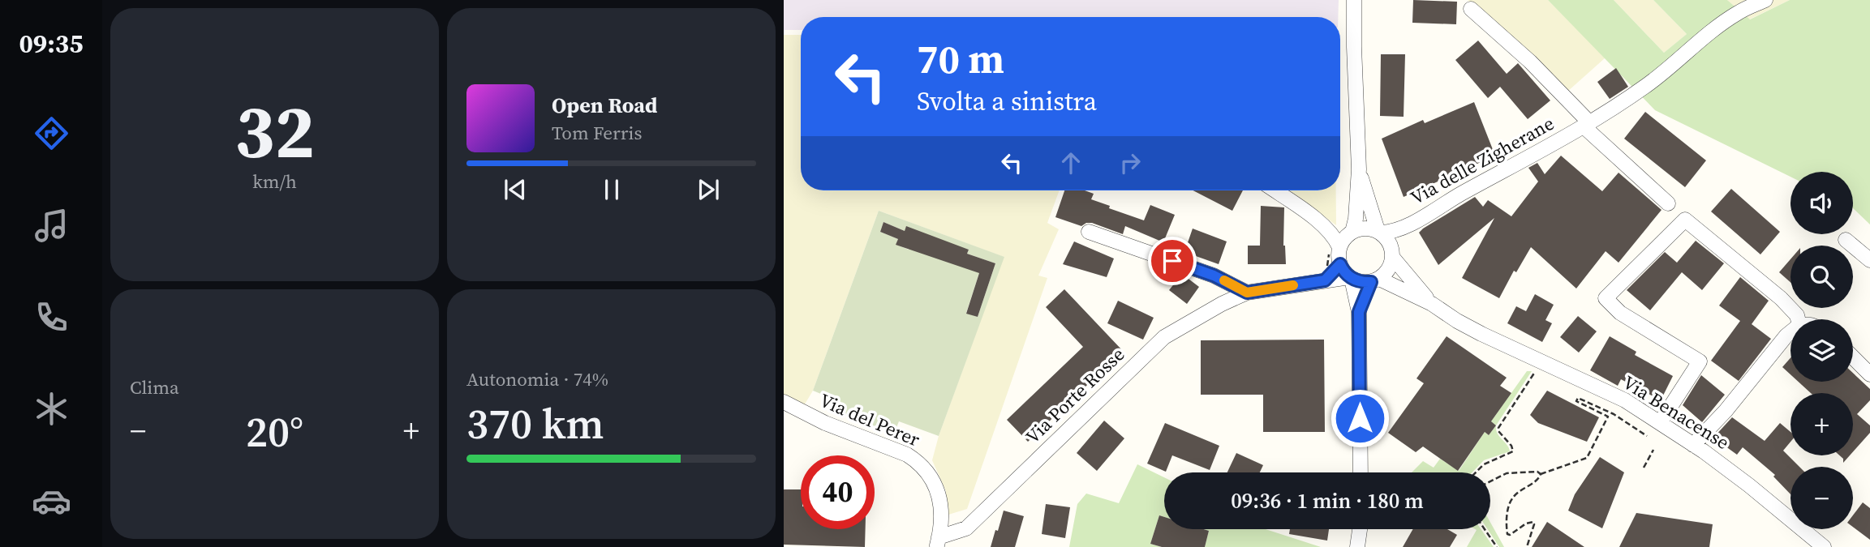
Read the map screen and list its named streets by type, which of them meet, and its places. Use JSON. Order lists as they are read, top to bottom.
{
  "streets": {
    "street": [
      "Via delle Zigherane",
      "Via Porte Rosse",
      "Via Benacense",
      "Via del Perer"
    ]
  },
  "crossings": [
    ["Via delle Zigherane", "Via Porte Rosse"],
    ["Via Porte Rosse", "Via del Perer"]
  ],
  "page": {
    "tabs": "09:35",
    "tile": [
      ["32", "km/h"],
      "Clima",
      ["Autonomia · 74%", "370 km"]
    ],
    "turn": ["70 m", "Svolta a sinistra"],
    "song": ["Open Road", "Tom Ferris"],
    "map_buttons": ["+", "−"],
    "heat": ["−", "20°", "+"],
    "limit": "40",
    "trip": "09:36 · 1 min · 180 m"
  }
}
